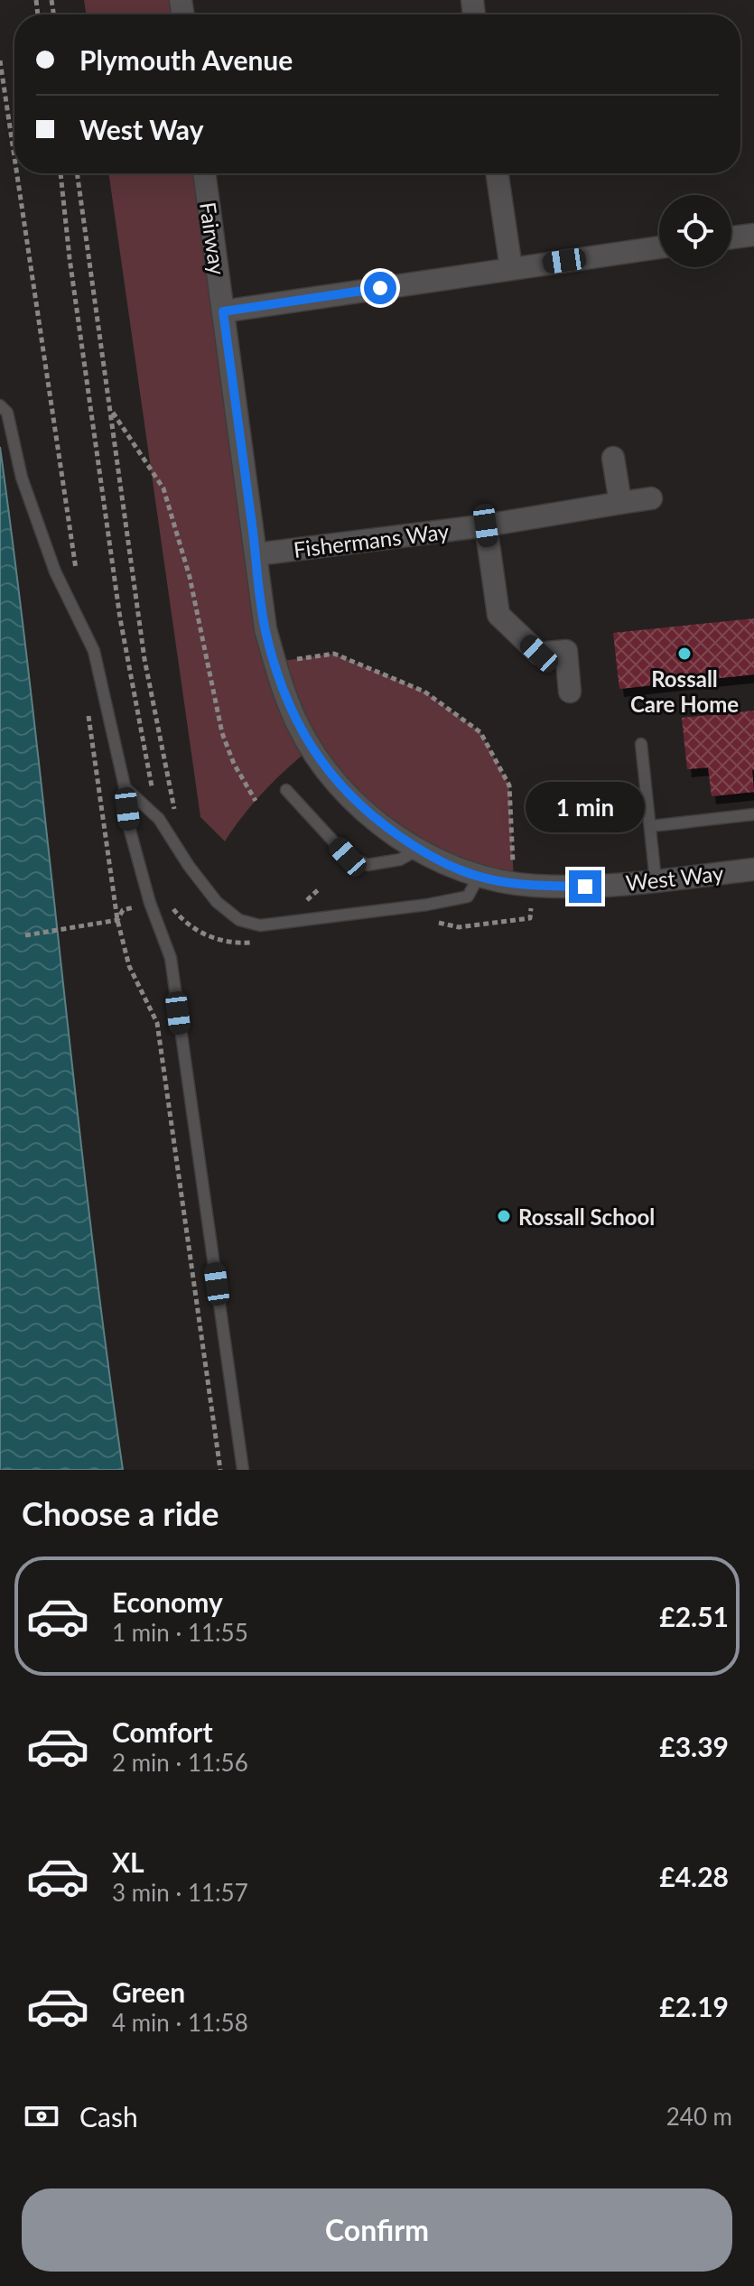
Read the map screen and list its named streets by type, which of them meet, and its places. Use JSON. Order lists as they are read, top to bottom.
{
  "streets": {
    "street": ["Fairway", "Fishermans Way", "West Way"]
  },
  "crossings": [
    ["Fairway", "Fishermans Way"],
    ["Fairway", "West Way"]
  ],
  "places": ["Rossall Care Home", "Rossall School"],
  "page": {
    "banner": ["Plymouth Avenue", "West Way"],
    "bubble": "1 min",
    "heading": "Choose a ride",
    "list": [
      {
        "name": "Economy",
        "note": "1 min · 11:55",
        "value": "£2.51"
      },
      {
        "name": "Comfort",
        "note": "2 min · 11:56",
        "value": "£3.39"
      },
      {
        "name": "XL",
        "note": "3 min · 11:57",
        "value": "£4.28"
      },
      {
        "name": "Green",
        "note": "4 min · 11:58",
        "value": "£2.19"
      }
    ],
    "pay": ["Cash", "240 m"],
    "buttons": "Confirm"
  }
}
